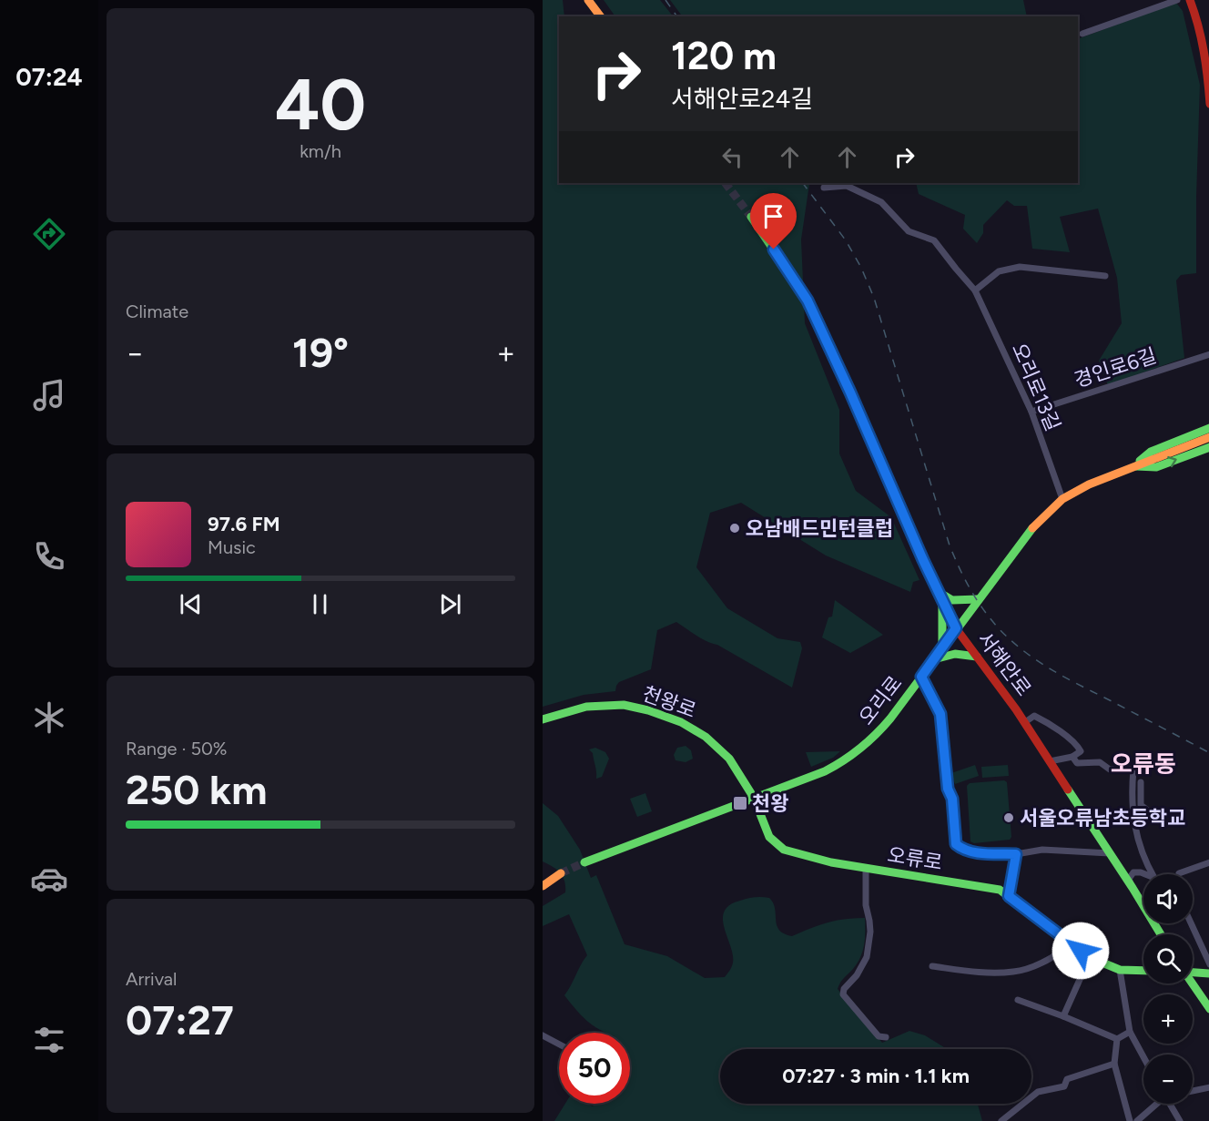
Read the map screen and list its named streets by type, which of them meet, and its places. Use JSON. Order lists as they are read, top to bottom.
{
  "streets": {
    "main road": [
      "서해안로",
      "오리로",
      "천왕로",
      "오류로"
    ],
    "street": ["경인로6길", "오리로13길"]
  },
  "crossings": [
    ["경인로6길", "오리로13길"],
    ["오리로13길", "오리로"],
    ["서해안로", "오리로"],
    ["오리로", "천왕로"],
    ["오리로", "오류로"],
    ["천왕로", "오류로"]
  ],
  "districts": ["오류동"],
  "places": {
    "other": ["오남배드민턴클럽", "서울오류남초등학교"],
    "transit": ["천왕"]
  },
  "page": {
    "tabs": "07:24",
    "tile": [
      ["40", "km/h"],
      "Climate",
      ["Range · 50%", "250 km"],
      ["Arrival", "07:27"]
    ],
    "turn": ["120 m", "서해안로24길"],
    "heat": ["−", "19°", "+"],
    "song": ["97.6 FM", "Music"],
    "map_buttons": ["+", "−"],
    "limit": "50",
    "trip": "07:27 · 3 min · 1.1 km"
  }
}
